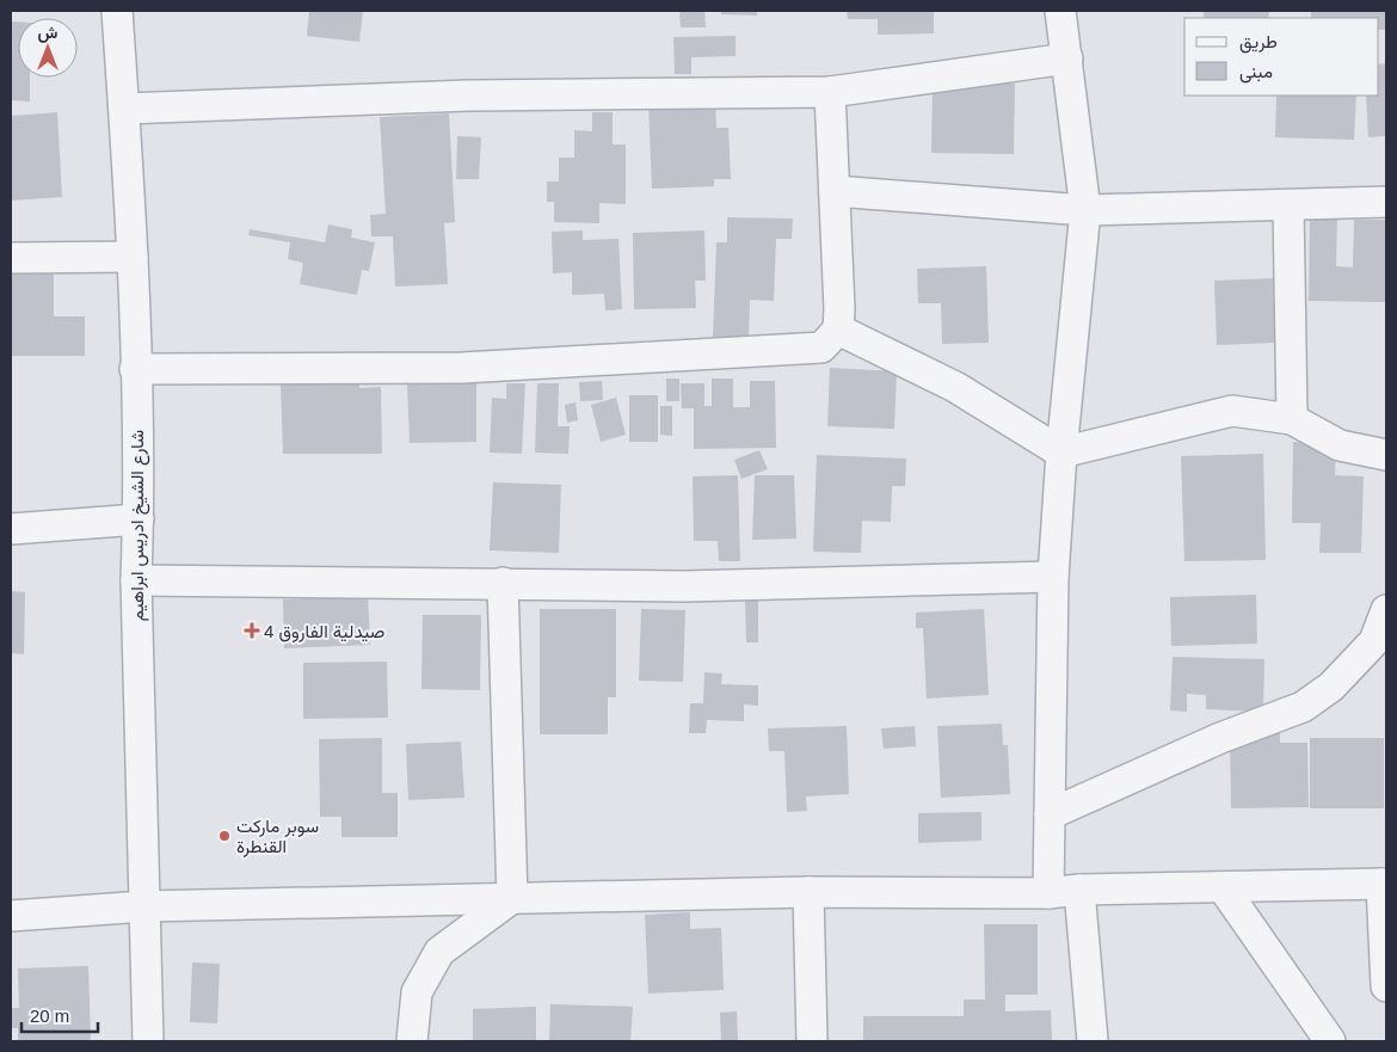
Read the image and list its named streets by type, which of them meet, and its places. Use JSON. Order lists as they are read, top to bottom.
{
  "streets": {
    "street": ["شارع الشيخ ادريس ابراهيم"]
  },
  "places": {
    "health": ["صيدلية الفاروق 4"],
    "other": ["سوبر ماركت القنطرة"]
  },
  "legend": ["طريق", "مبنى"],
  "scale_bar": "20 m",
  "north": "top"
}
